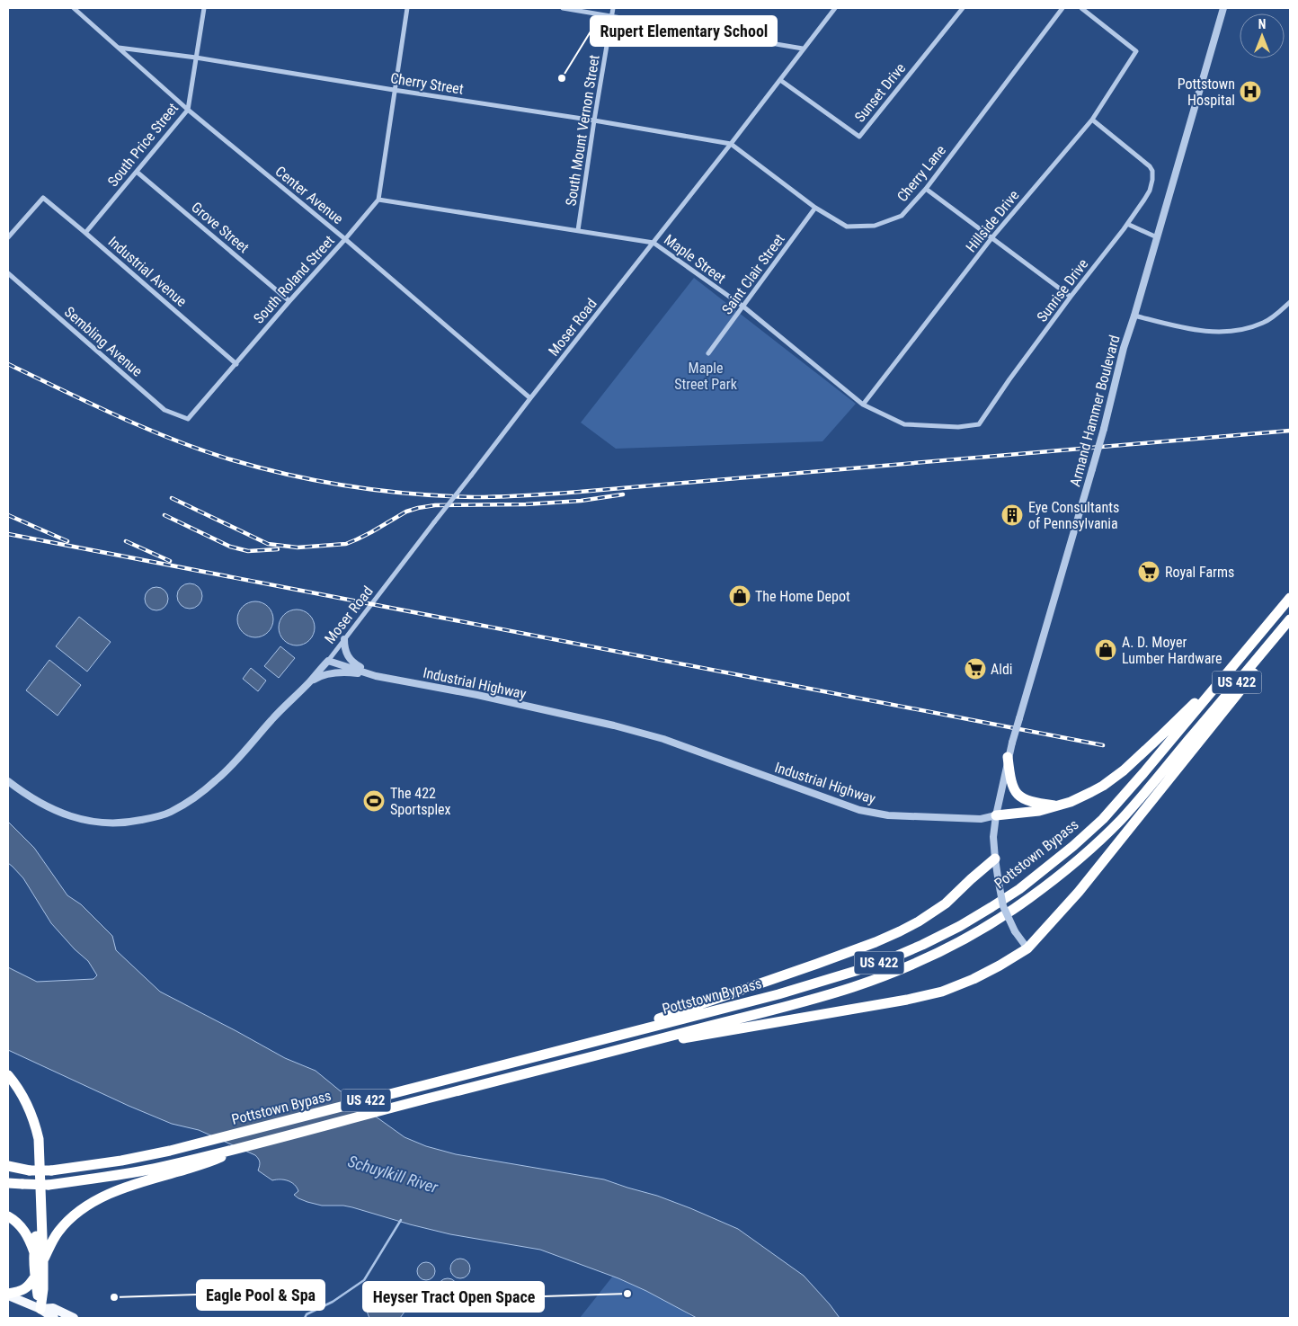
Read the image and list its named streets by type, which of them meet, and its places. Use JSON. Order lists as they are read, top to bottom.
{
  "streets": {
    "highway": ["US 422", "Pottstown Bypass"],
    "street": [
      "Cherry Street",
      "Sunset Drive",
      "South Mount Vernon Street",
      "South Price Street",
      "Cherry Lane",
      "Center Avenue",
      "Hillside Drive",
      "Grove Street",
      "Maple Street",
      "Industrial Avenue",
      "Saint Clair Street",
      "South Roland Street",
      "Sunrise Drive",
      "Moser Road",
      "Sembling Avenue",
      "Armand Hammer Boulevard",
      "Industrial Highway"
    ]
  },
  "crossings": [
    ["Cherry Street", "South Mount Vernon Street"],
    ["Cherry Street", "South Price Street"],
    ["Cherry Street", "Cherry Lane"],
    ["Cherry Street", "Center Avenue"],
    ["Cherry Street", "Moser Road"],
    ["Sunset Drive", "Moser Road"],
    ["South Mount Vernon Street", "Maple Street"],
    ["South Price Street", "Center Avenue"],
    ["South Price Street", "Grove Street"],
    ["South Price Street", "Industrial Avenue"],
    ["Cherry Lane", "Saint Clair Street"],
    ["Cherry Lane", "Moser Road"],
    ["Center Avenue", "South Roland Street"],
    ["Center Avenue", "Moser Road"],
    ["Hillside Drive", "Maple Street"],
    ["Hillside Drive", "Sunrise Drive"],
    ["Grove Street", "South Roland Street"],
    ["Maple Street", "Saint Clair Street"],
    ["Maple Street", "South Roland Street"],
    ["Maple Street", "Sunrise Drive"],
    ["Maple Street", "Moser Road"],
    ["Industrial Avenue", "South Roland Street"],
    ["South Roland Street", "Sembling Avenue"],
    ["Moser Road", "Industrial Highway"],
    ["Armand Hammer Boulevard", "Industrial Highway"],
    ["US 422", "Pottstown Bypass"]
  ],
  "water": ["Schuylkill River"],
  "parks": ["Maple Street Park"],
  "places": {
    "other": ["Rupert Elementary School", "Heyser Tract Open Space", "Eagle Pool & Spa"],
    "hospital": ["Pottstown Hospital"],
    "building": ["Eye Consultants of Pennsylvania"],
    "supermarket": ["Royal Farms", "Aldi"],
    "shop": ["The Home Depot", "A. D. Moyer Lumber Hardware"],
    "sports": ["The 422 Sportsplex"]
  },
  "north": "top"
}
